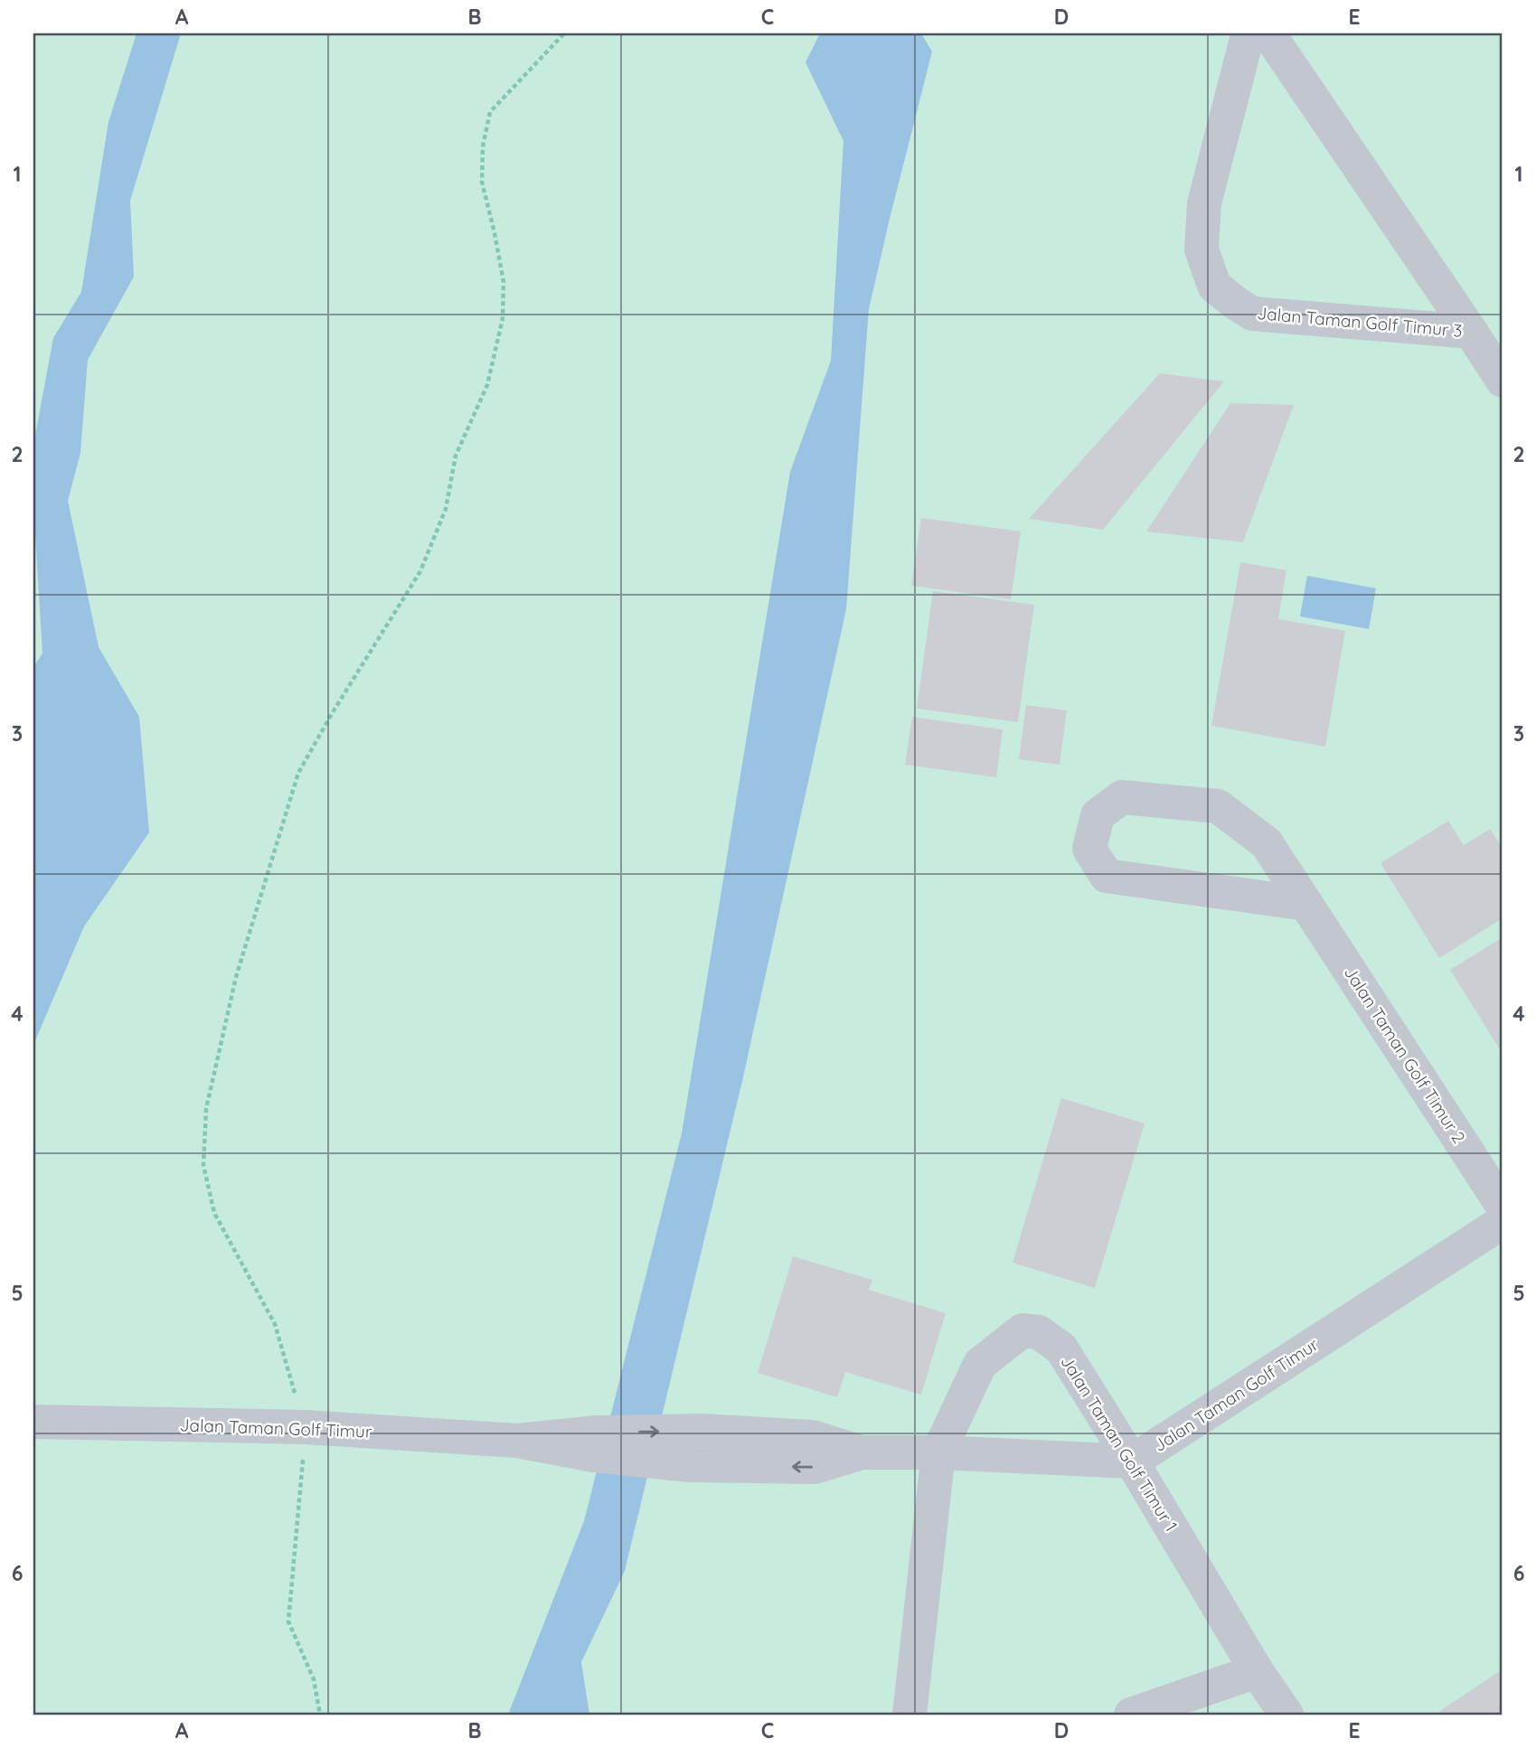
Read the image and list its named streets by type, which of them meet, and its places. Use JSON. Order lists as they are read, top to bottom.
{
  "streets": {
    "street": [
      "Jalan Taman Golf Timur 3",
      "Jalan Taman Golf Timur 2",
      "Jalan Taman Golf Timur",
      "Jalan Taman Golf Timur 1"
    ]
  },
  "crossings": [
    ["Jalan Taman Golf Timur", "Jalan Taman Golf Timur 1"]
  ],
  "grid": {
    "columns": [
      "A",
      "B",
      "C",
      "D",
      "E"
    ],
    "rows": [
      "1",
      "2",
      "3",
      "4",
      "5",
      "6"
    ]
  }
}
